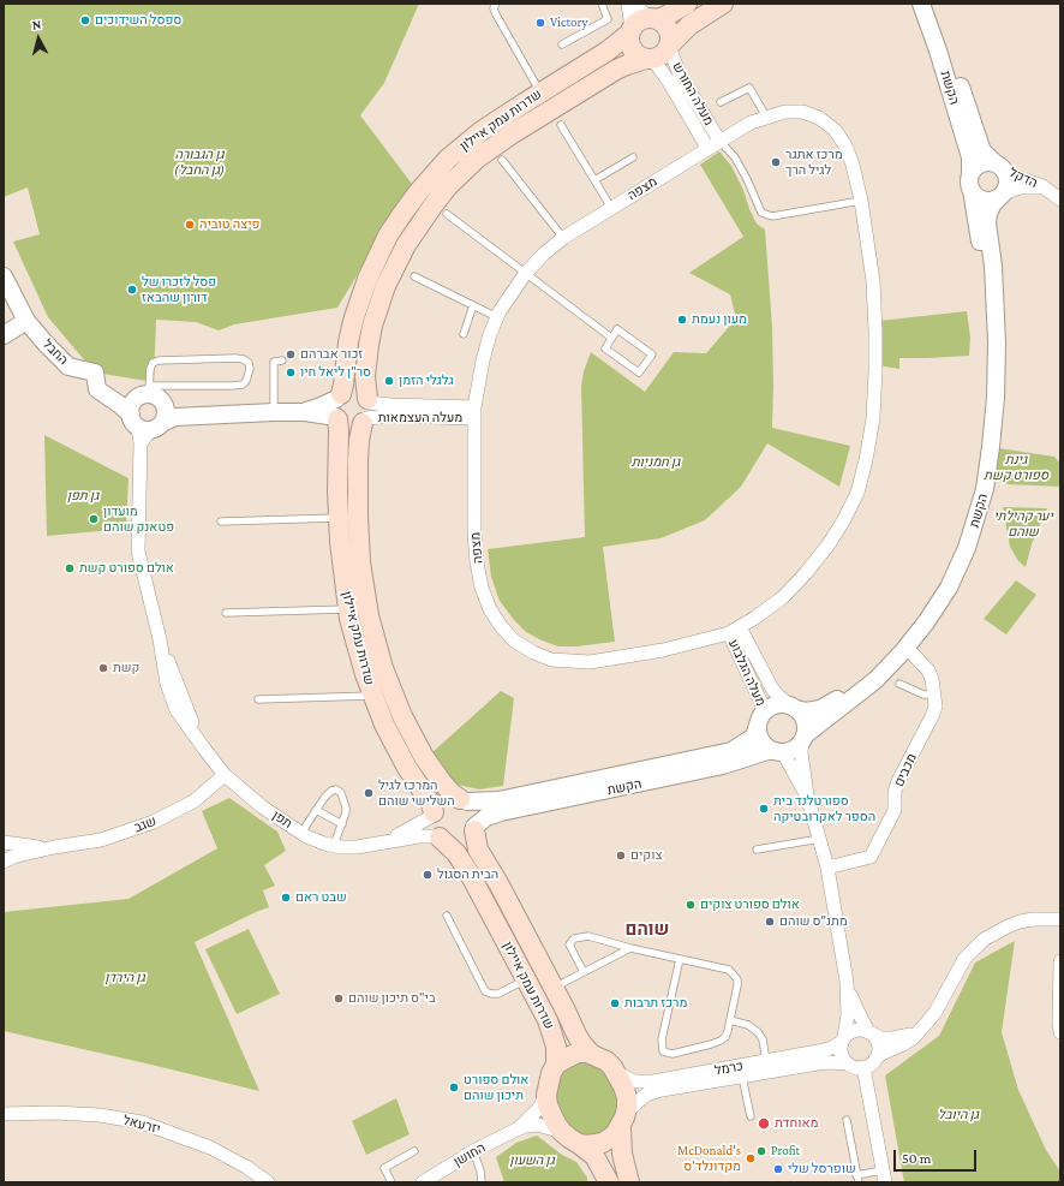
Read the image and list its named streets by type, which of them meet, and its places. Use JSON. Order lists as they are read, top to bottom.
{
  "streets": {
    "main road": ["שדרות עמק איילון"],
    "street": [
      "הקשת",
      "מעלה החורש",
      "הדקל",
      "מצפה",
      "החבל",
      "מעלה העצמאות",
      "מעלה הגלבוע",
      "מכבים",
      "תפן",
      "שגב",
      "כרמל",
      "יזרעאל",
      "החושן"
    ]
  },
  "crossings": [
    ["הקשת", "שדרות עמק איילון"],
    ["הקשת", "הדקל"],
    ["הקשת", "מעלה הגלבוע"],
    ["הקשת", "מכבים"],
    ["הקשת", "תפן"],
    ["מעלה החורש", "שדרות עמק איילון"],
    ["מעלה החורש", "מצפה"],
    ["שדרות עמק איילון", "מעלה העצמאות"],
    ["שדרות עמק איילון", "תפן"],
    ["שדרות עמק איילון", "כרמל"],
    ["שדרות עמק איילון", "החושן"],
    ["מצפה", "מעלה העצמאות"],
    ["מצפה", "מעלה הגלבוע"],
    ["החבל", "תפן"],
    ["תפן", "שגב"],
    ["כרמל", "החושן"]
  ],
  "districts": ["שוהם"],
  "parks": [
    "גן הגבורה (גן החבל)",
    "גינת ספורט קשת",
    "גן חמניות",
    "גן תפן",
    "יער קהילתי שוהם",
    "גן הירדן",
    "גן היובל",
    "גן השעון"
  ],
  "places": [
    "ספסל השידוכים",
    "Victory",
    "מרכז אתגר לגיל הרך",
    "פיצה טוביה",
    "פסל לזכרו של דורון שהבאז",
    "מעון נעמת",
    "זכור אברהם",
    "סר\"ן ליאל חיו",
    "גלגלי הזמן",
    "מועדון פטאנק שוהם",
    "אולם ספורט קשת",
    "קשת",
    "המרכז לגיל השלישי שוהם",
    "ספורטלנד בית הספר לאקרובטיקה",
    "צוקים",
    "הבית הסגול",
    "שבט ראם",
    "אולם ספורט צוקים",
    "מתנ\"ס שוהם",
    "בי\"ס תיכון שוהם",
    "מרכז תרבות",
    "אולם ספורט תיכון שוהם",
    "מאוחדת",
    "Profit",
    "McDonald's מקדונלד'ס",
    "שופרסל שלי"
  ],
  "scale_bar": "50 m",
  "north": "top"
}
